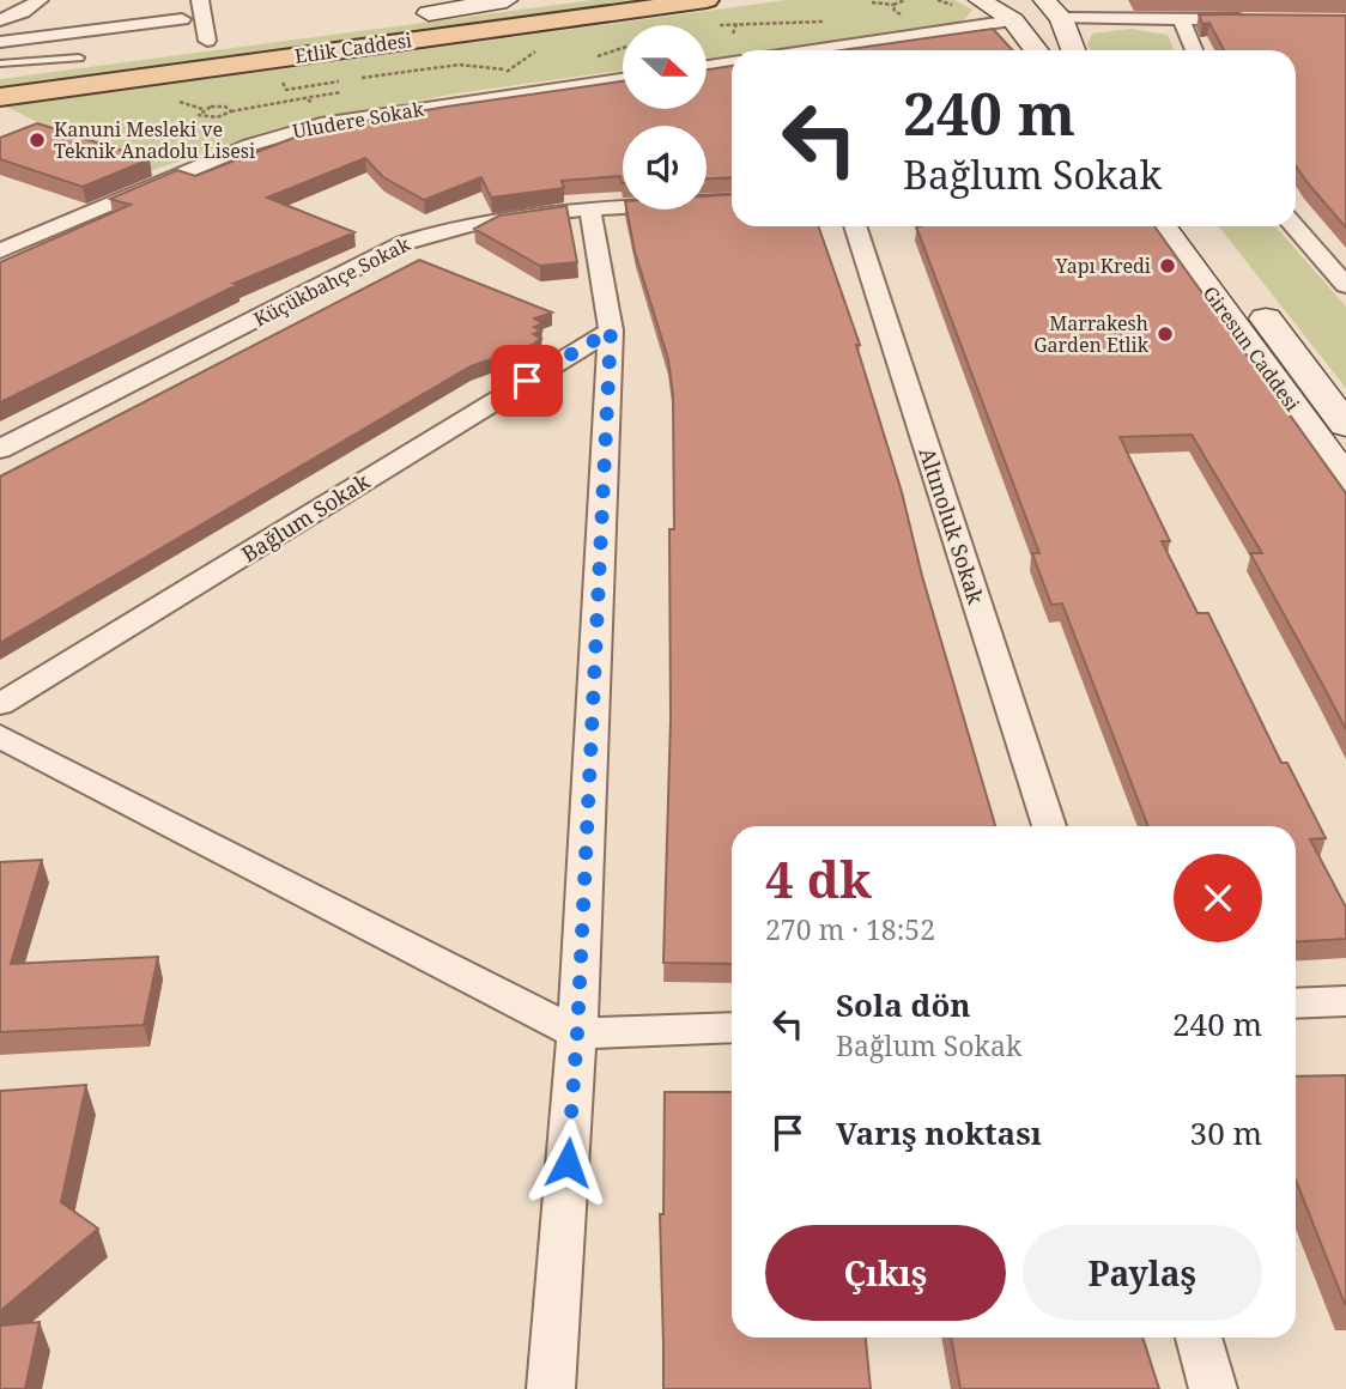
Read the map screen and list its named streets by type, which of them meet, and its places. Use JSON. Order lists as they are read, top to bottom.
{
  "streets": {
    "main road": ["Etlik Caddesi", "Giresun Caddesi"],
    "street": [
      "Uludere Sokak",
      "Küçükbahçe Sokak",
      "Bağlum Sokak",
      "Altınoluk Sokak"
    ]
  },
  "places": ["Kanuni Mesleki ve Teknik Anadolu Lisesi", "Yapı Kredi", "Marrakesh Garden Etlik"],
  "north": "right",
  "page": {
    "turn": ["240 m", "Bağlum Sokak"],
    "heading": ["4 dk", "270 m · 18:52"],
    "list": [
      {
        "name": "Sola dön",
        "note": "Bağlum Sokak",
        "value": "240 m"
      },
      {
        "name": "Varış noktası",
        "value": "30 m"
      }
    ],
    "buttons": ["Çıkış", "Paylaş"]
  }
}
